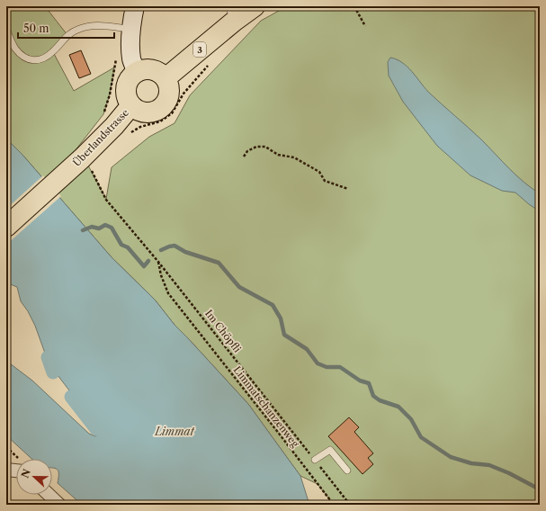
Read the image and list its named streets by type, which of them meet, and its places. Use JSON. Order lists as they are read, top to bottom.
{
  "streets": {
    "main road": ["3", "Überlandstrasse"],
    "path": ["Im Chöpfli", "Limmatschanzenweg"]
  },
  "crossings": [
    ["3", "Überlandstrasse"],
    ["Überlandstrasse", "Im Chöpfli"],
    ["Im Chöpfli", "Limmatschanzenweg"]
  ],
  "water": ["Limmat"],
  "scale_bar": "50 m",
  "north": "left"
}
